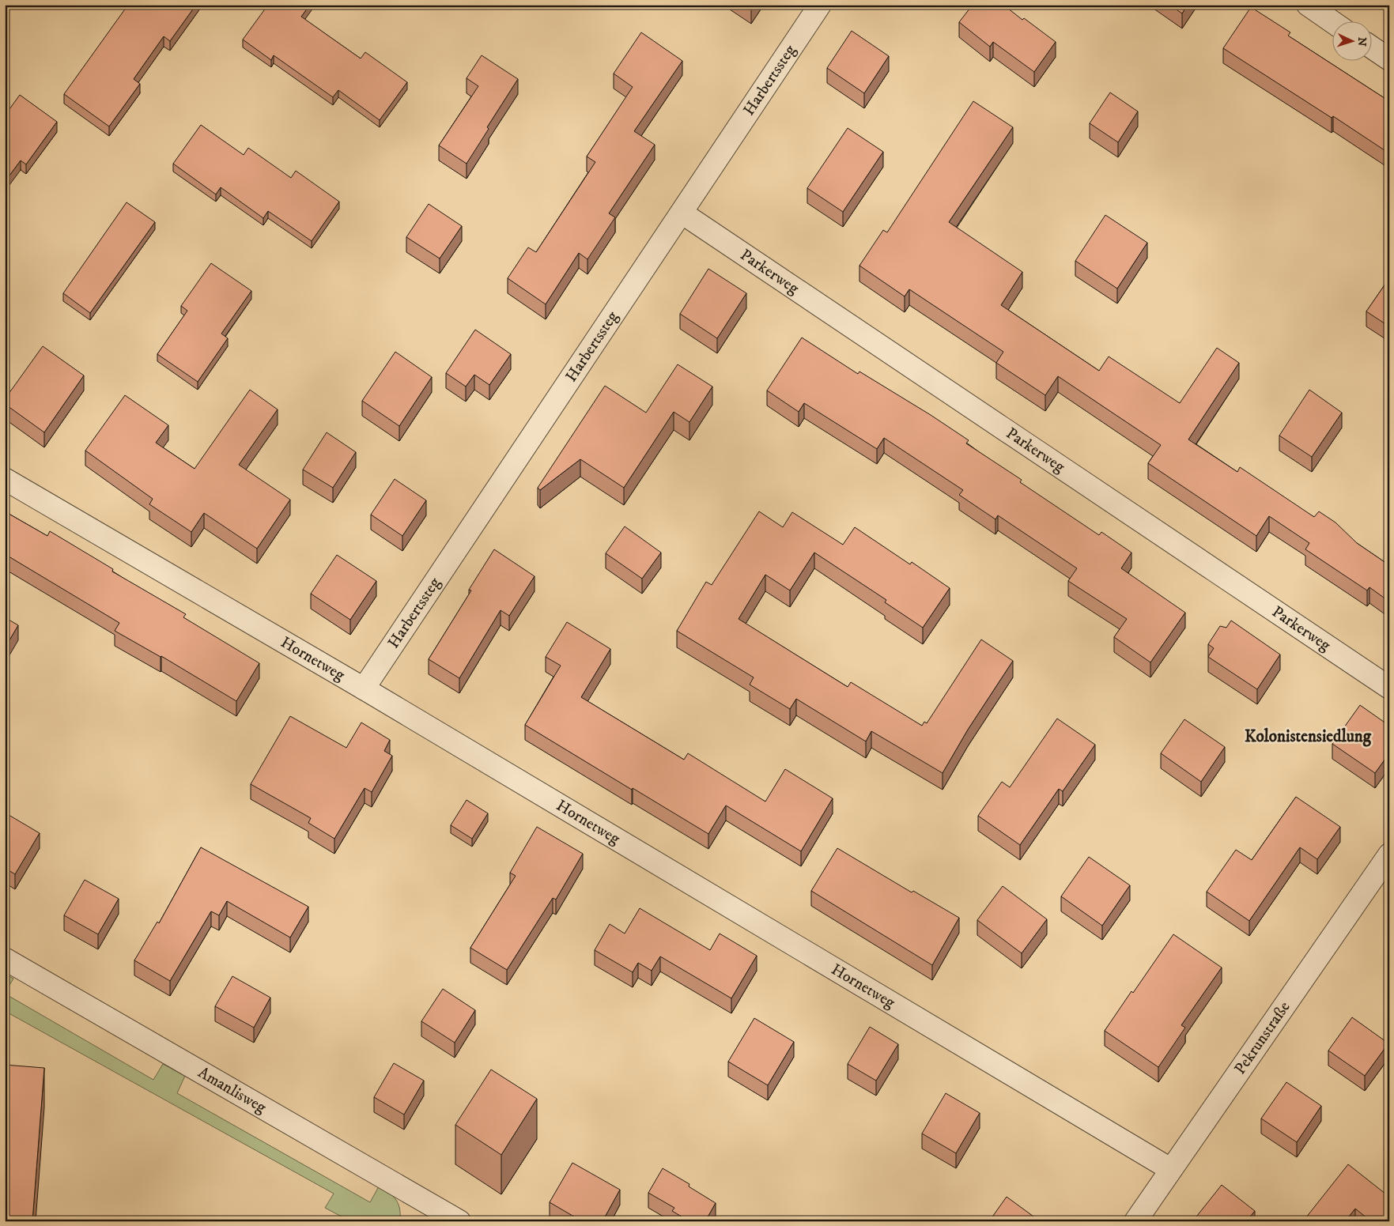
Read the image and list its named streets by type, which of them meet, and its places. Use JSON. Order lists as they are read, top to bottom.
{
  "streets": {
    "street": [
      "Harbertssteg",
      "Parkerweg",
      "Hornetweg",
      "Pekrunstraße",
      "Amanlisweg"
    ]
  },
  "crossings": [
    ["Harbertssteg", "Parkerweg"],
    ["Harbertssteg", "Hornetweg"],
    ["Hornetweg", "Pekrunstraße"]
  ],
  "districts": ["Kolonistensiedlung"],
  "north": "right"
}
